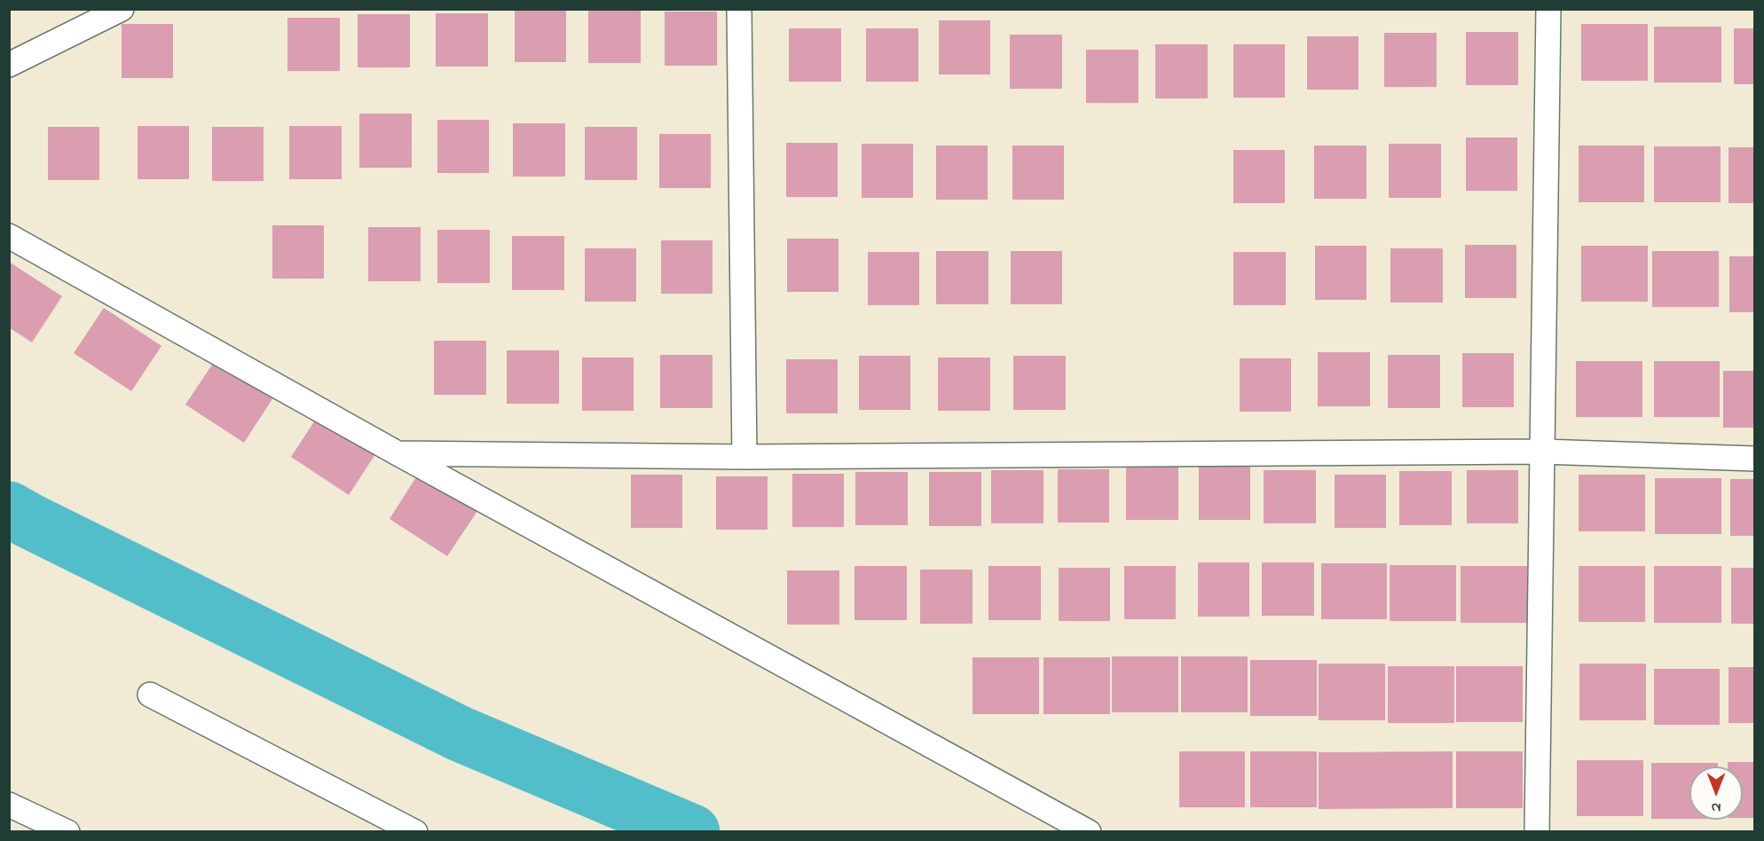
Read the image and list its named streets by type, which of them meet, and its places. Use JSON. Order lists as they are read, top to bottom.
{
  "north": "bottom"
}
